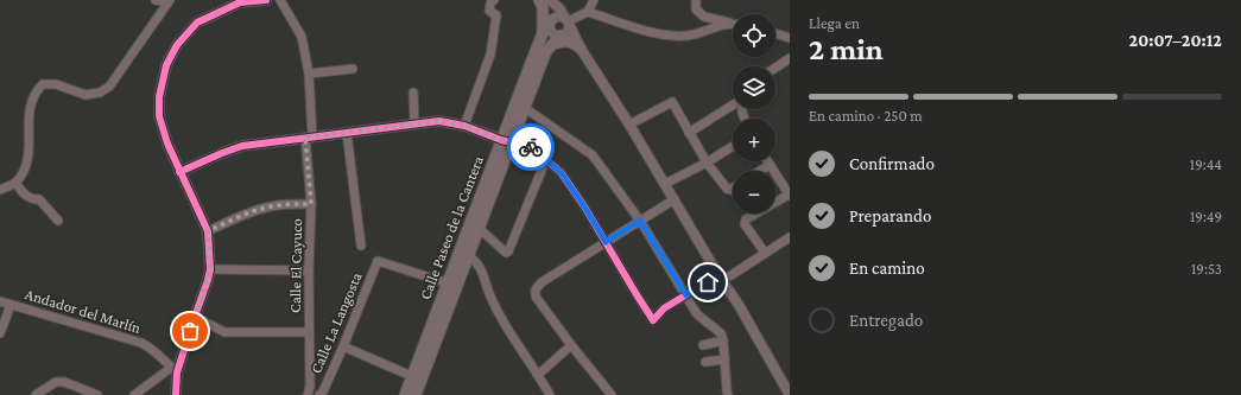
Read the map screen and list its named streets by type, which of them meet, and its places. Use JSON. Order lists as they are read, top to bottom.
{
  "streets": {
    "main road": ["Calle Paseo de la Cantera"],
    "street": ["Calle El Cayuco", "Andador del Marlín", "Calle La Langosta"]
  },
  "crossings": [
    ["Calle Paseo de la Cantera", "Calle La Langosta"]
  ],
  "page": {
    "heading": ["2 min", "Llega en", "20:07–20:12"],
    "map_buttons": ["+", "−"],
    "bar": "En camino · 250 m",
    "list": [
      ["Confirmado", "19:44"],
      ["Preparando", "19:49"],
      ["En camino", "19:53"],
      "Entregado"
    ]
  }
}
